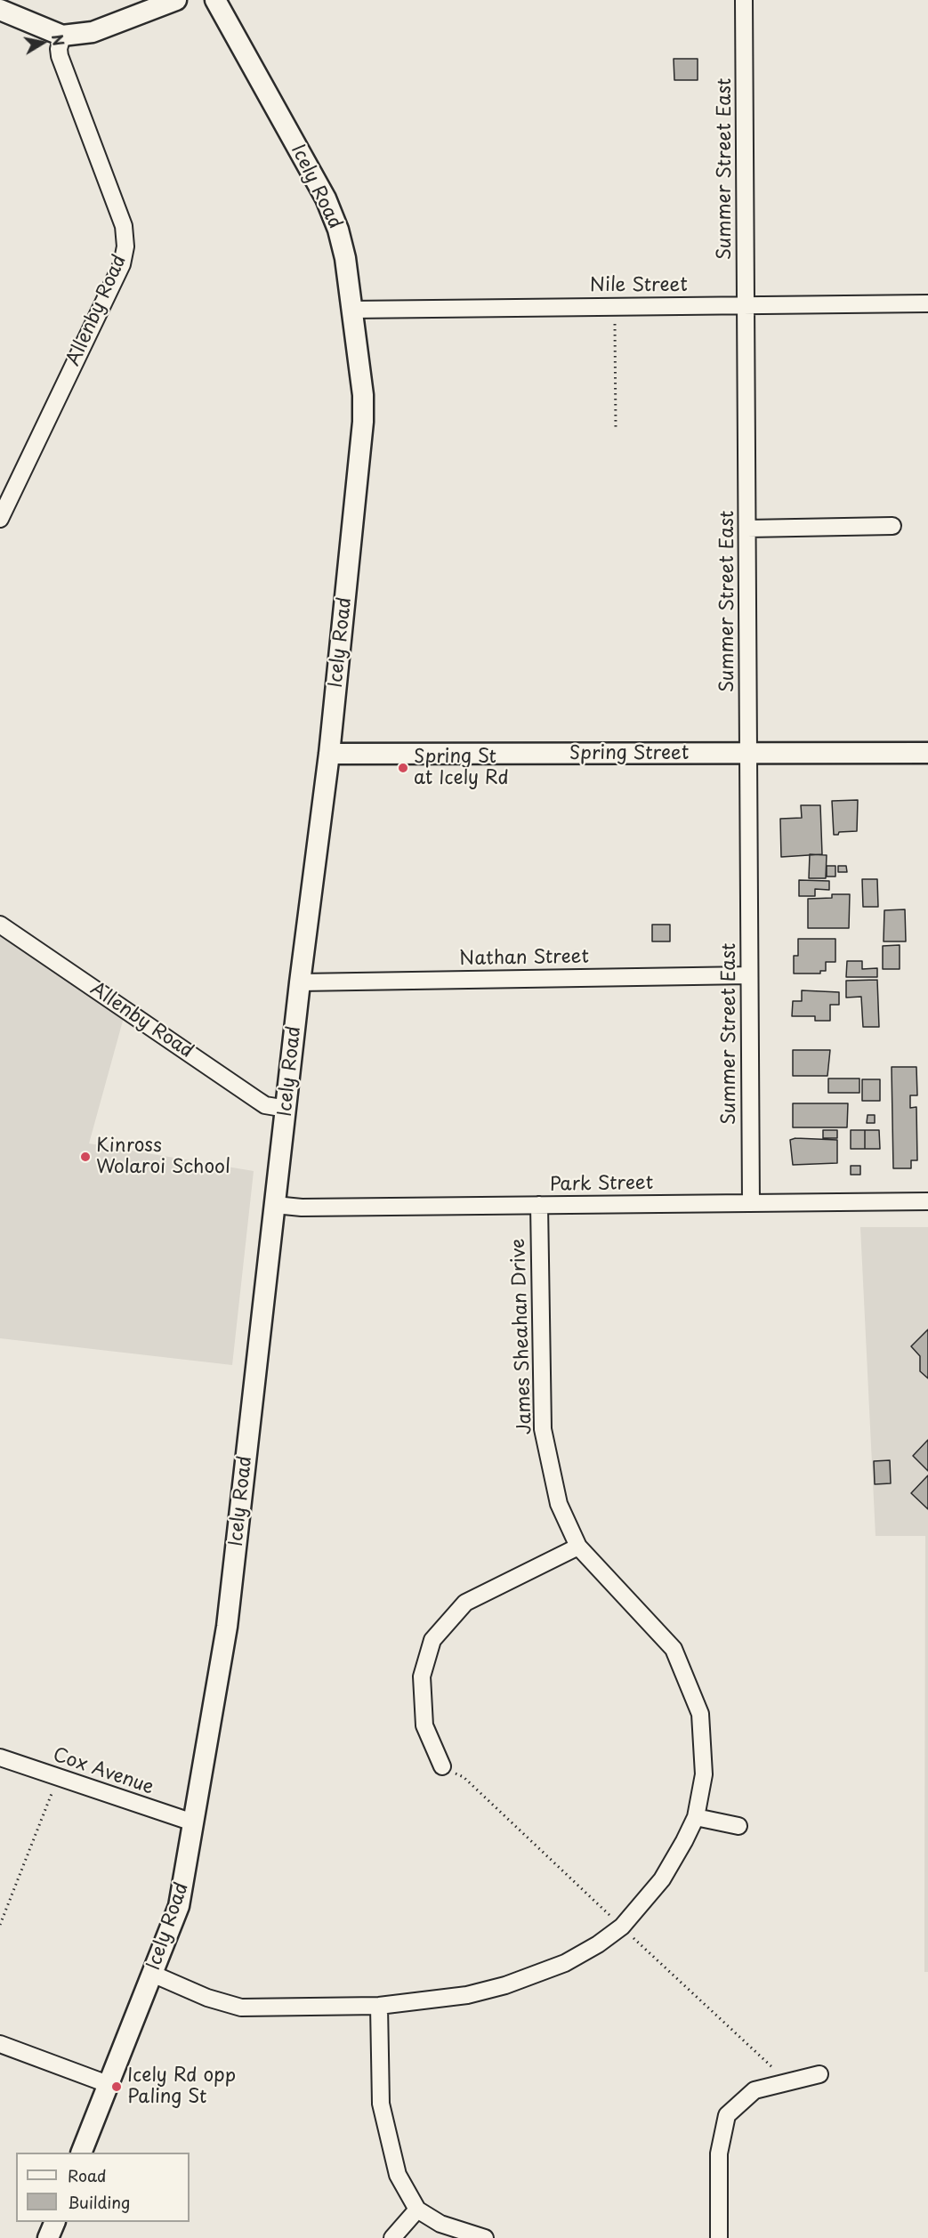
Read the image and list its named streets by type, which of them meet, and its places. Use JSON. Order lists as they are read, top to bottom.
{
  "streets": {
    "street": [
      "Summer Street East",
      "Icely Road",
      "Nile Street",
      "Allenby Road",
      "Spring Street",
      "Nathan Street",
      "Park Street",
      "James Sheahan Drive",
      "Cox Avenue"
    ]
  },
  "crossings": [
    ["Summer Street East", "Nile Street"],
    ["Summer Street East", "Spring Street"],
    ["Summer Street East", "Nathan Street"],
    ["Summer Street East", "Park Street"],
    ["Icely Road", "Nile Street"],
    ["Icely Road", "Allenby Road"],
    ["Icely Road", "Spring Street"],
    ["Icely Road", "Nathan Street"],
    ["Icely Road", "Park Street"],
    ["Icely Road", "James Sheahan Drive"],
    ["Icely Road", "Cox Avenue"],
    ["Park Street", "James Sheahan Drive"]
  ],
  "places": ["Spring St at Icely Rd", "Kinross Wolaroi School", "Icely Rd opp Paling St"],
  "legend": ["Road", "Building"],
  "north": "right"
}
